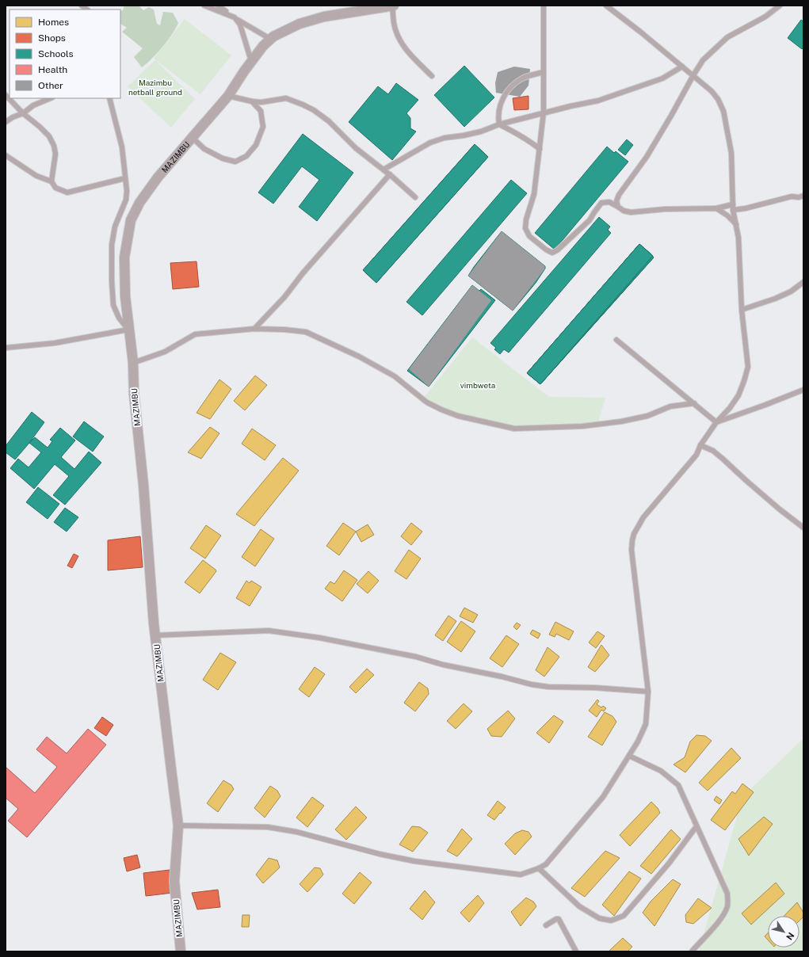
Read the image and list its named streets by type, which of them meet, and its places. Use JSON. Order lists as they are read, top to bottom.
{
  "streets": {
    "street": ["MAZIMBU"]
  },
  "parks": ["Mazimbu netball ground", "vimbweta"],
  "legend": [
    "Homes",
    "Shops",
    "Schools",
    "Health",
    "Other"
  ],
  "north": "bottom right"
}
